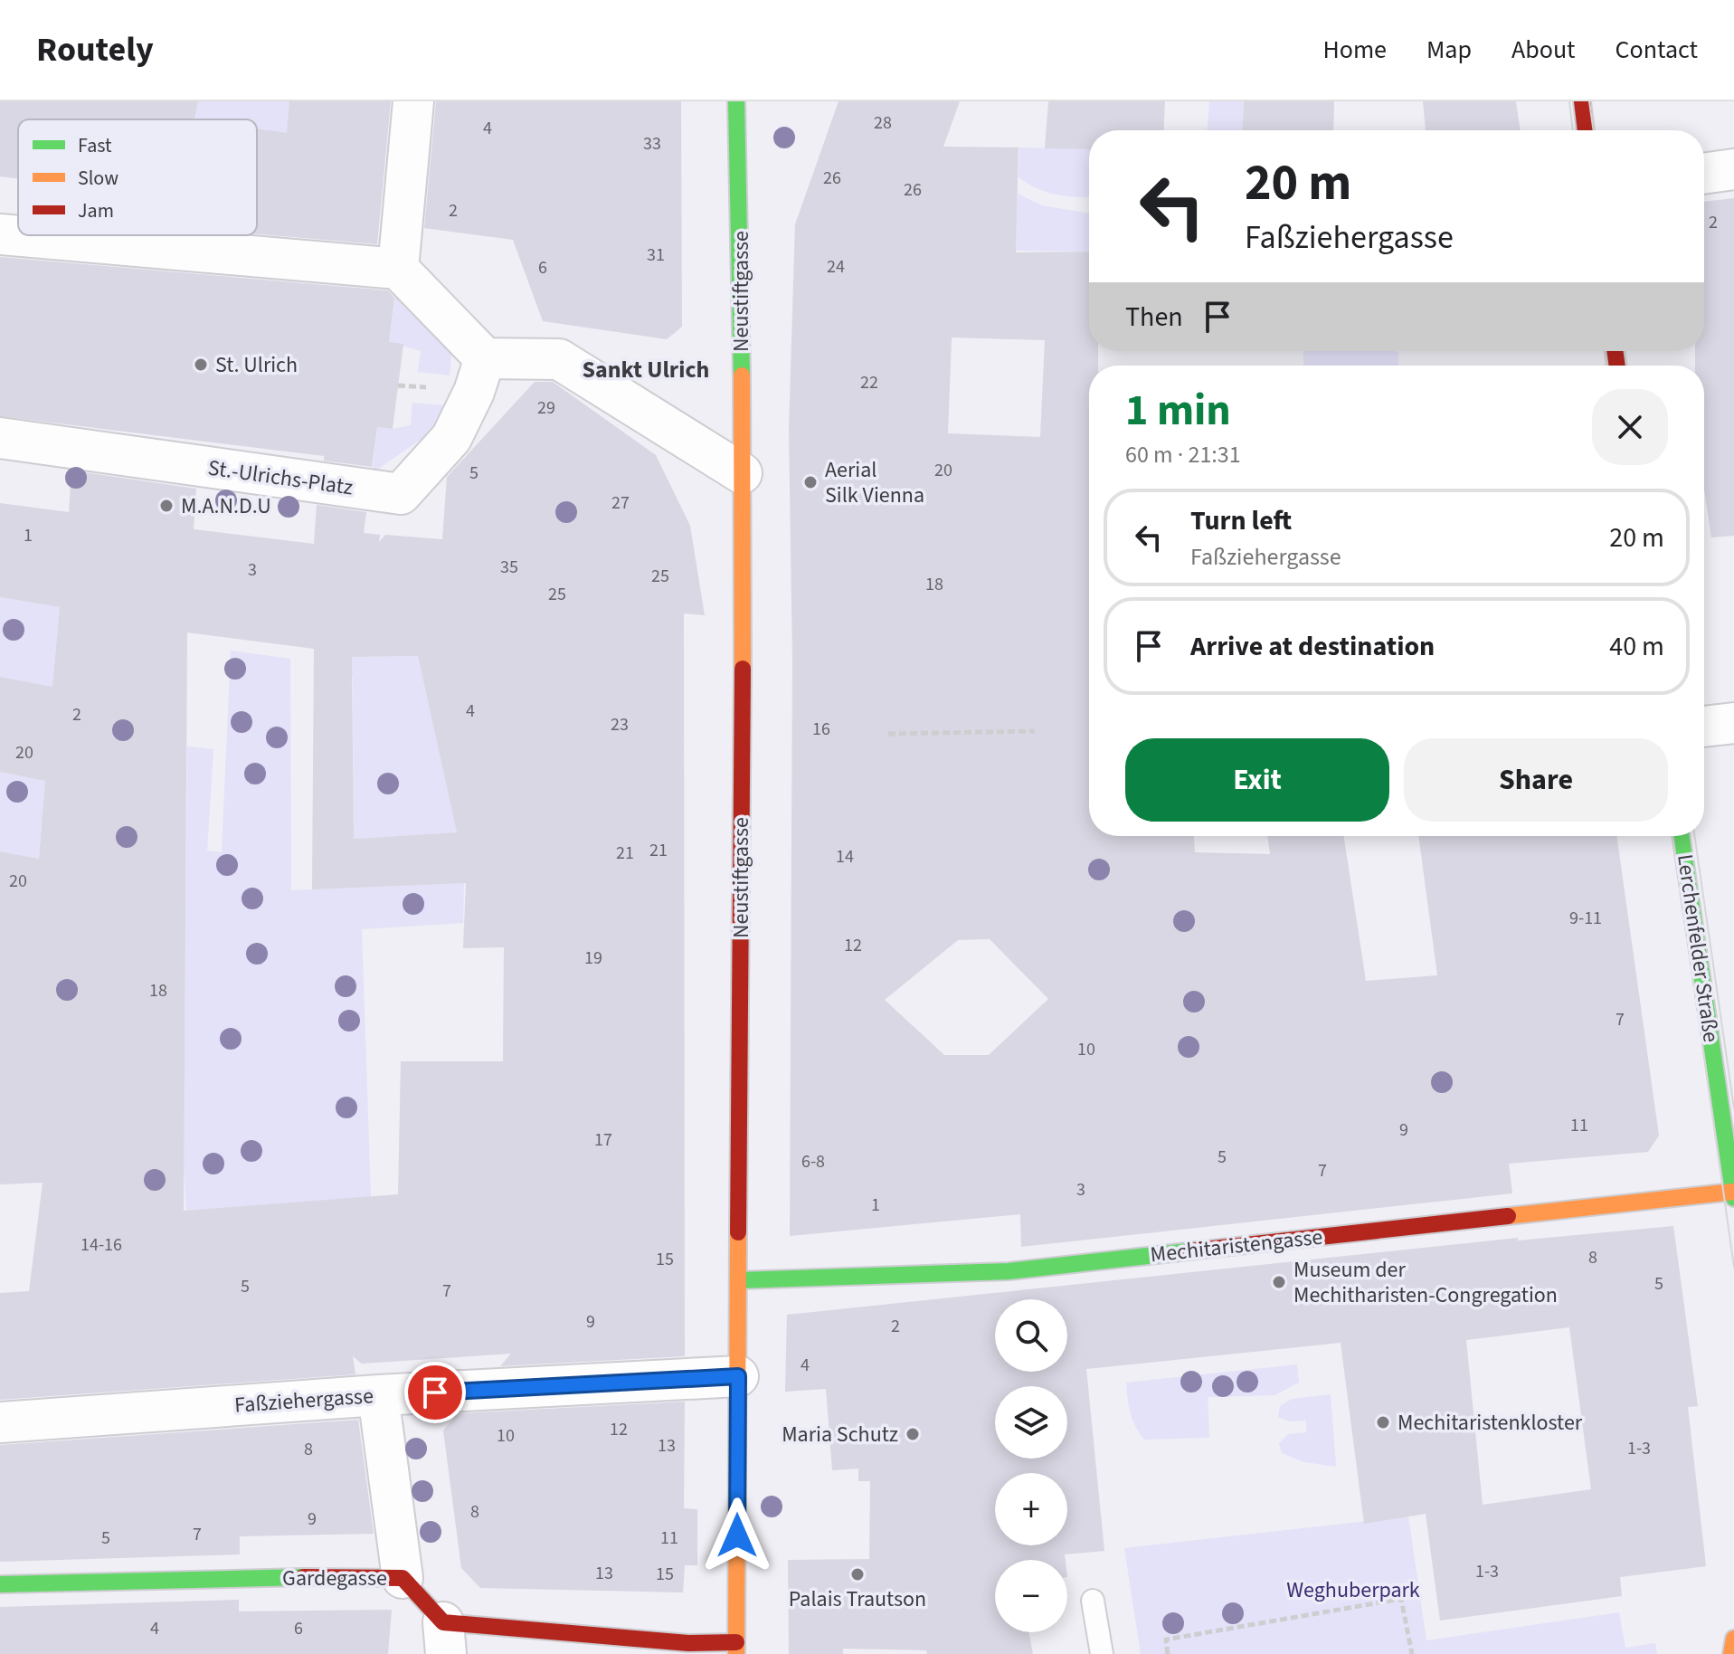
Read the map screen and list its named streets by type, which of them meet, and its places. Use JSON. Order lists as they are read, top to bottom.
{
  "streets": {
    "main road": [
      "Neustiftgasse",
      "Lerchenfelder Straße",
      "Mechitaristengasse",
      "Gardegasse"
    ],
    "street": ["St.-Ulrichs-Platz", "Faßziehergasse"]
  },
  "crossings": [
    ["Neustiftgasse", "Mechitaristengasse"],
    ["Neustiftgasse", "Faßziehergasse"],
    ["Neustiftgasse", "Gardegasse"],
    ["Lerchenfelder Straße", "Mechitaristengasse"]
  ],
  "districts": ["Sankt Ulrich"],
  "parks": ["Weghuberpark"],
  "places": [
    "St. Ulrich",
    "Aerial Silk Vienna",
    "M.A.N.D.U",
    "Museum der Mechitharisten-Congregation",
    "Mechitaristenkloster",
    "Maria Schutz",
    "Palais Trautson"
  ],
  "house_numbers": [
    "28",
    "4",
    "33",
    "26",
    "26",
    "2",
    "2",
    "31",
    "24",
    "6",
    "22",
    "29",
    "20",
    "5",
    "27",
    "1",
    "35",
    "3",
    "25",
    "18",
    "25",
    "4",
    "2",
    "23",
    "16",
    "20",
    "21",
    "21",
    "14",
    "20",
    "9-11",
    "12",
    "19",
    "18",
    "7",
    "10",
    "11",
    "9",
    "17",
    "5",
    "6-8",
    "7",
    "3",
    "1",
    "14-16",
    "8",
    "15",
    "5",
    "5",
    "7",
    "9",
    "2",
    "4",
    "12",
    "10",
    "13",
    "1-3",
    "8",
    "8",
    "9",
    "7",
    "5",
    "11",
    "1-3",
    "13",
    "15",
    "4",
    "6"
  ],
  "legend": ["Fast", "Slow", "Jam"],
  "page": {
    "header": "Routely",
    "nav": [
      "Home",
      "Map",
      "About",
      "Contact"
    ],
    "turn": ["20 m", "Faßziehergasse"],
    "then": "Then",
    "heading": ["1 min", "60 m · 21:31"],
    "list": [
      {
        "name": "Turn left",
        "note": "Faßziehergasse",
        "value": "20 m"
      },
      {
        "name": "Arrive at destination",
        "value": "40 m"
      }
    ],
    "buttons": ["Exit", "Share"],
    "map_buttons": ["+", "−"]
  }
}
